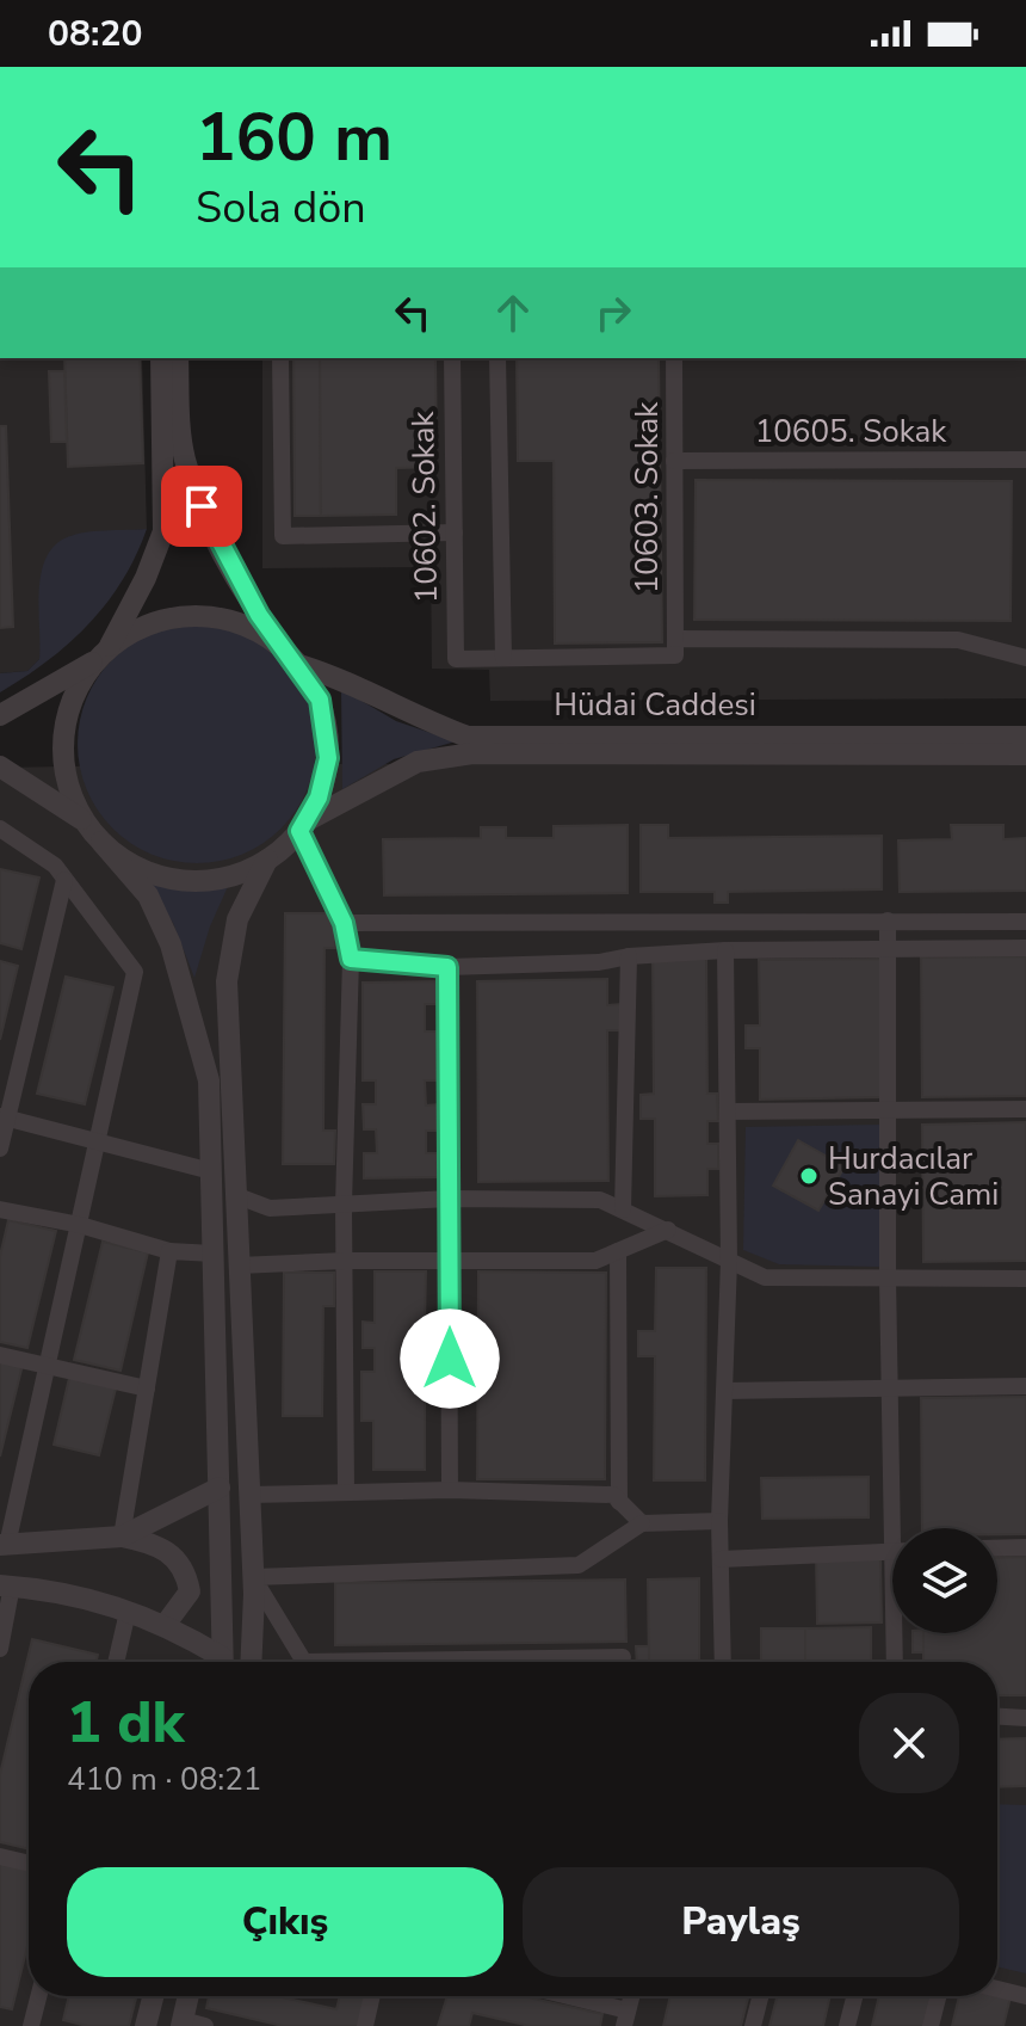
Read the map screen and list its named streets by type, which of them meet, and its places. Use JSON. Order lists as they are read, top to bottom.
{
  "streets": {
    "street": [
      "10605. Sokak",
      "10603. Sokak",
      "10602. Sokak",
      "Hüdai Caddesi"
    ]
  },
  "crossings": [
    ["10605. Sokak", "10603. Sokak"]
  ],
  "places": ["Hurdacılar Sanayi Cami"],
  "page": {
    "status": "08:20",
    "turn": ["160 m", "Sola dön"],
    "heading": ["1 dk", "410 m · 08:21"],
    "buttons": ["Çıkış", "Paylaş"]
  }
}
